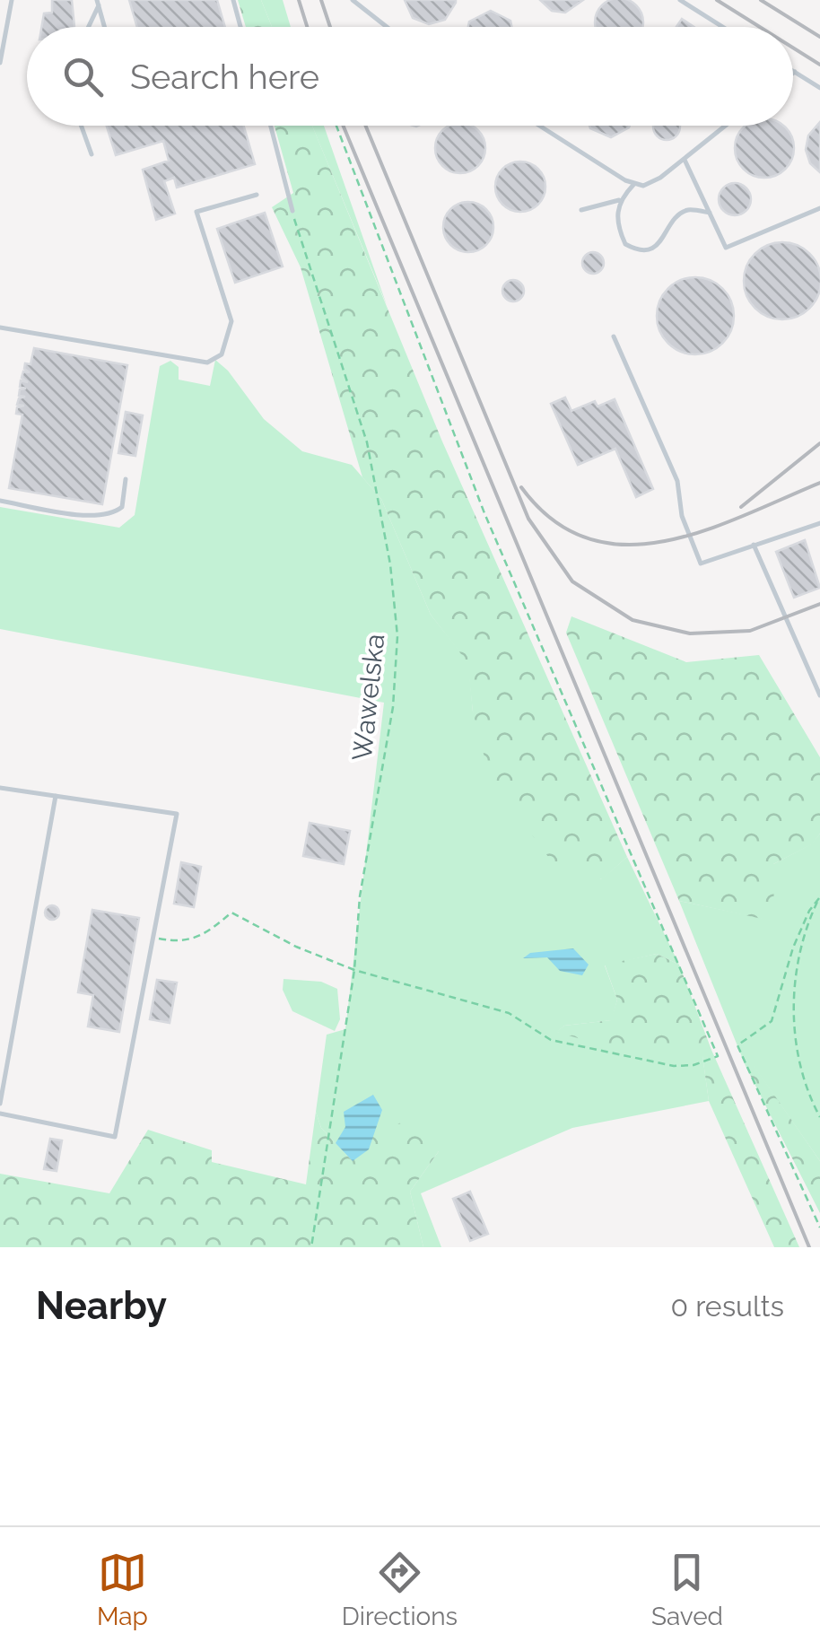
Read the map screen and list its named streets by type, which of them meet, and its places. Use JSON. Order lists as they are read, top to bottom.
{
  "streets": {
    "path": ["Wawelska"]
  },
  "page": {
    "search": "Search here",
    "heading": ["Nearby", "0 results"],
    "nav": ["Map", "Directions", "Saved"]
  }
}
